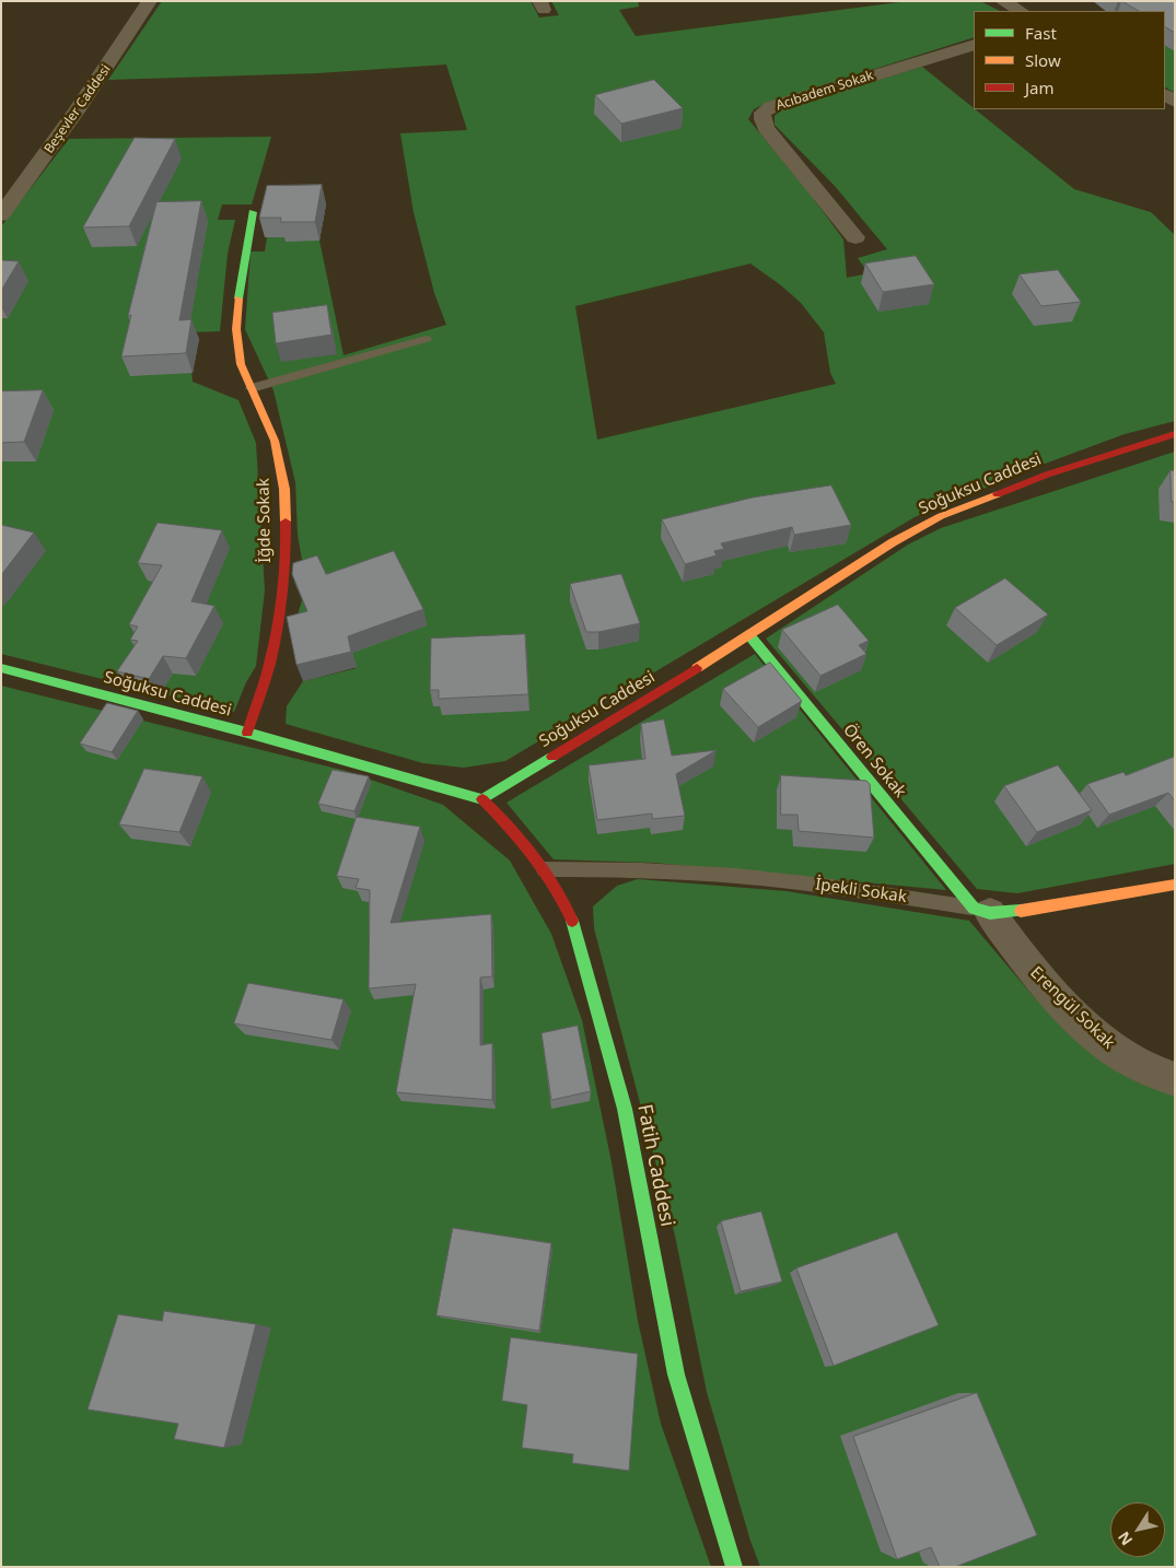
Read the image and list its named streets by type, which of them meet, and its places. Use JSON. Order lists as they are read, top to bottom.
{
  "streets": {
    "street": [
      "Acıbadem Sokak",
      "Beşevler Caddesi",
      "Soğuksu Caddesi",
      "İğde Sokak",
      "Ören Sokak",
      "İpekli Sokak",
      "Erengül Sokak",
      "Fatih Caddesi"
    ]
  },
  "crossings": [
    ["Soğuksu Caddesi", "İğde Sokak"],
    ["Soğuksu Caddesi", "Ören Sokak"],
    ["Soğuksu Caddesi", "Fatih Caddesi"],
    ["Ören Sokak", "İpekli Sokak"],
    ["Ören Sokak", "Erengül Sokak"],
    ["İpekli Sokak", "Erengül Sokak"],
    ["İpekli Sokak", "Fatih Caddesi"]
  ],
  "legend": ["Fast", "Slow", "Jam"],
  "north": "bottom left"
}
